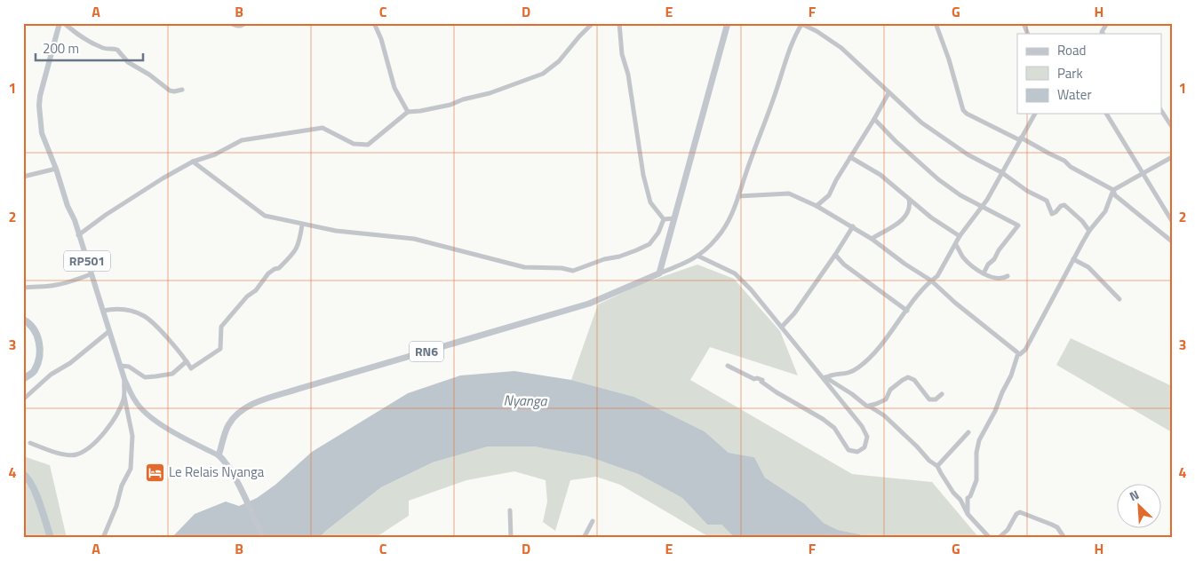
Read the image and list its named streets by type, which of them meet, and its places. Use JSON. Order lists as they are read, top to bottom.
{
  "streets": {
    "highway": ["RN6"],
    "main road": ["RP501"]
  },
  "crossings": [
    ["RP501", "RN6"]
  ],
  "water": ["Nyanga"],
  "places": {
    "hotel": ["Le Relais Nyanga"]
  },
  "legend": ["Road", "Park", "Water"],
  "scale_bar": "200 m",
  "north": "top left",
  "grid": {
    "columns": [
      "A",
      "B",
      "C",
      "D",
      "E",
      "F",
      "G",
      "H"
    ],
    "rows": [
      "1",
      "2",
      "3",
      "4"
    ]
  }
}
